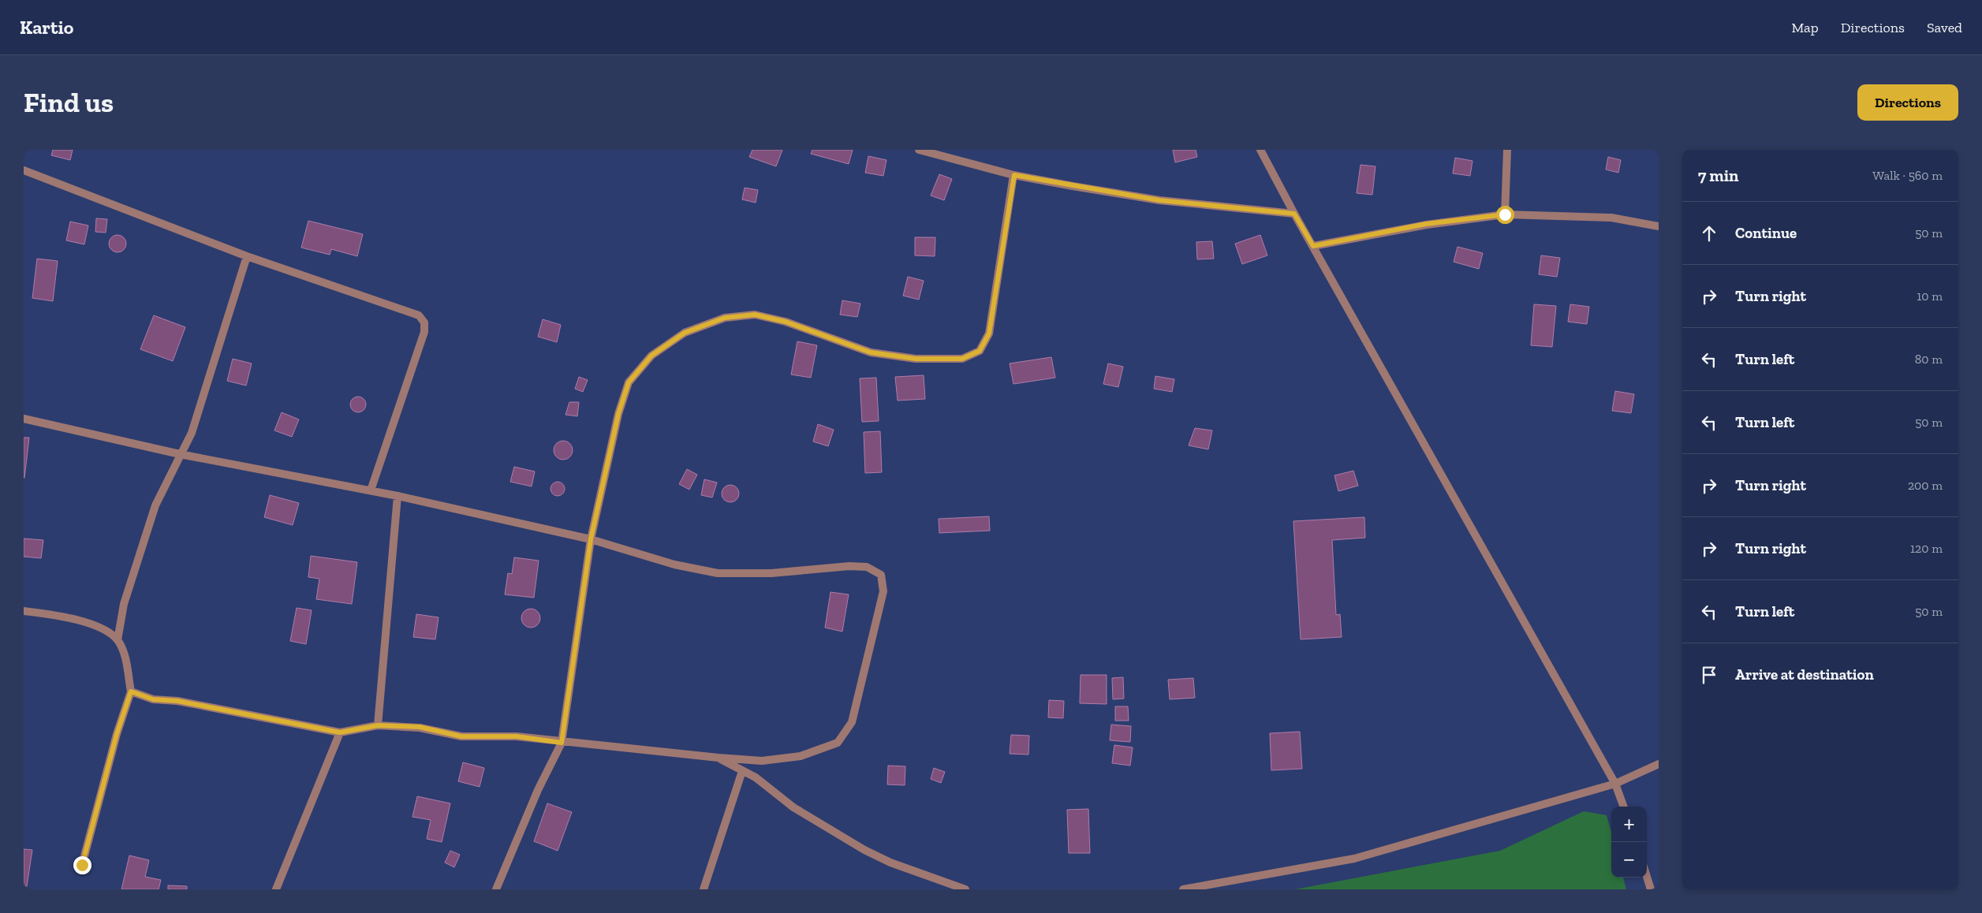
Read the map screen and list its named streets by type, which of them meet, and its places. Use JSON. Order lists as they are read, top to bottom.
{
  "page": {
    "header": "Kartio",
    "nav": ["Map", "Directions", "Saved"],
    "buttons": "Directions",
    "title": "Find us",
    "heading": ["7 min", "Walk · 560 m"],
    "list": [
      ["Continue", "50 m"],
      ["Turn right", "10 m"],
      ["Turn left", "80 m"],
      ["Turn left", "50 m"],
      ["Turn right", "200 m"],
      ["Turn right", "120 m"],
      ["Turn left", "50 m"],
      "Arrive at destination"
    ],
    "map_buttons": ["+", "−"]
  }
}
